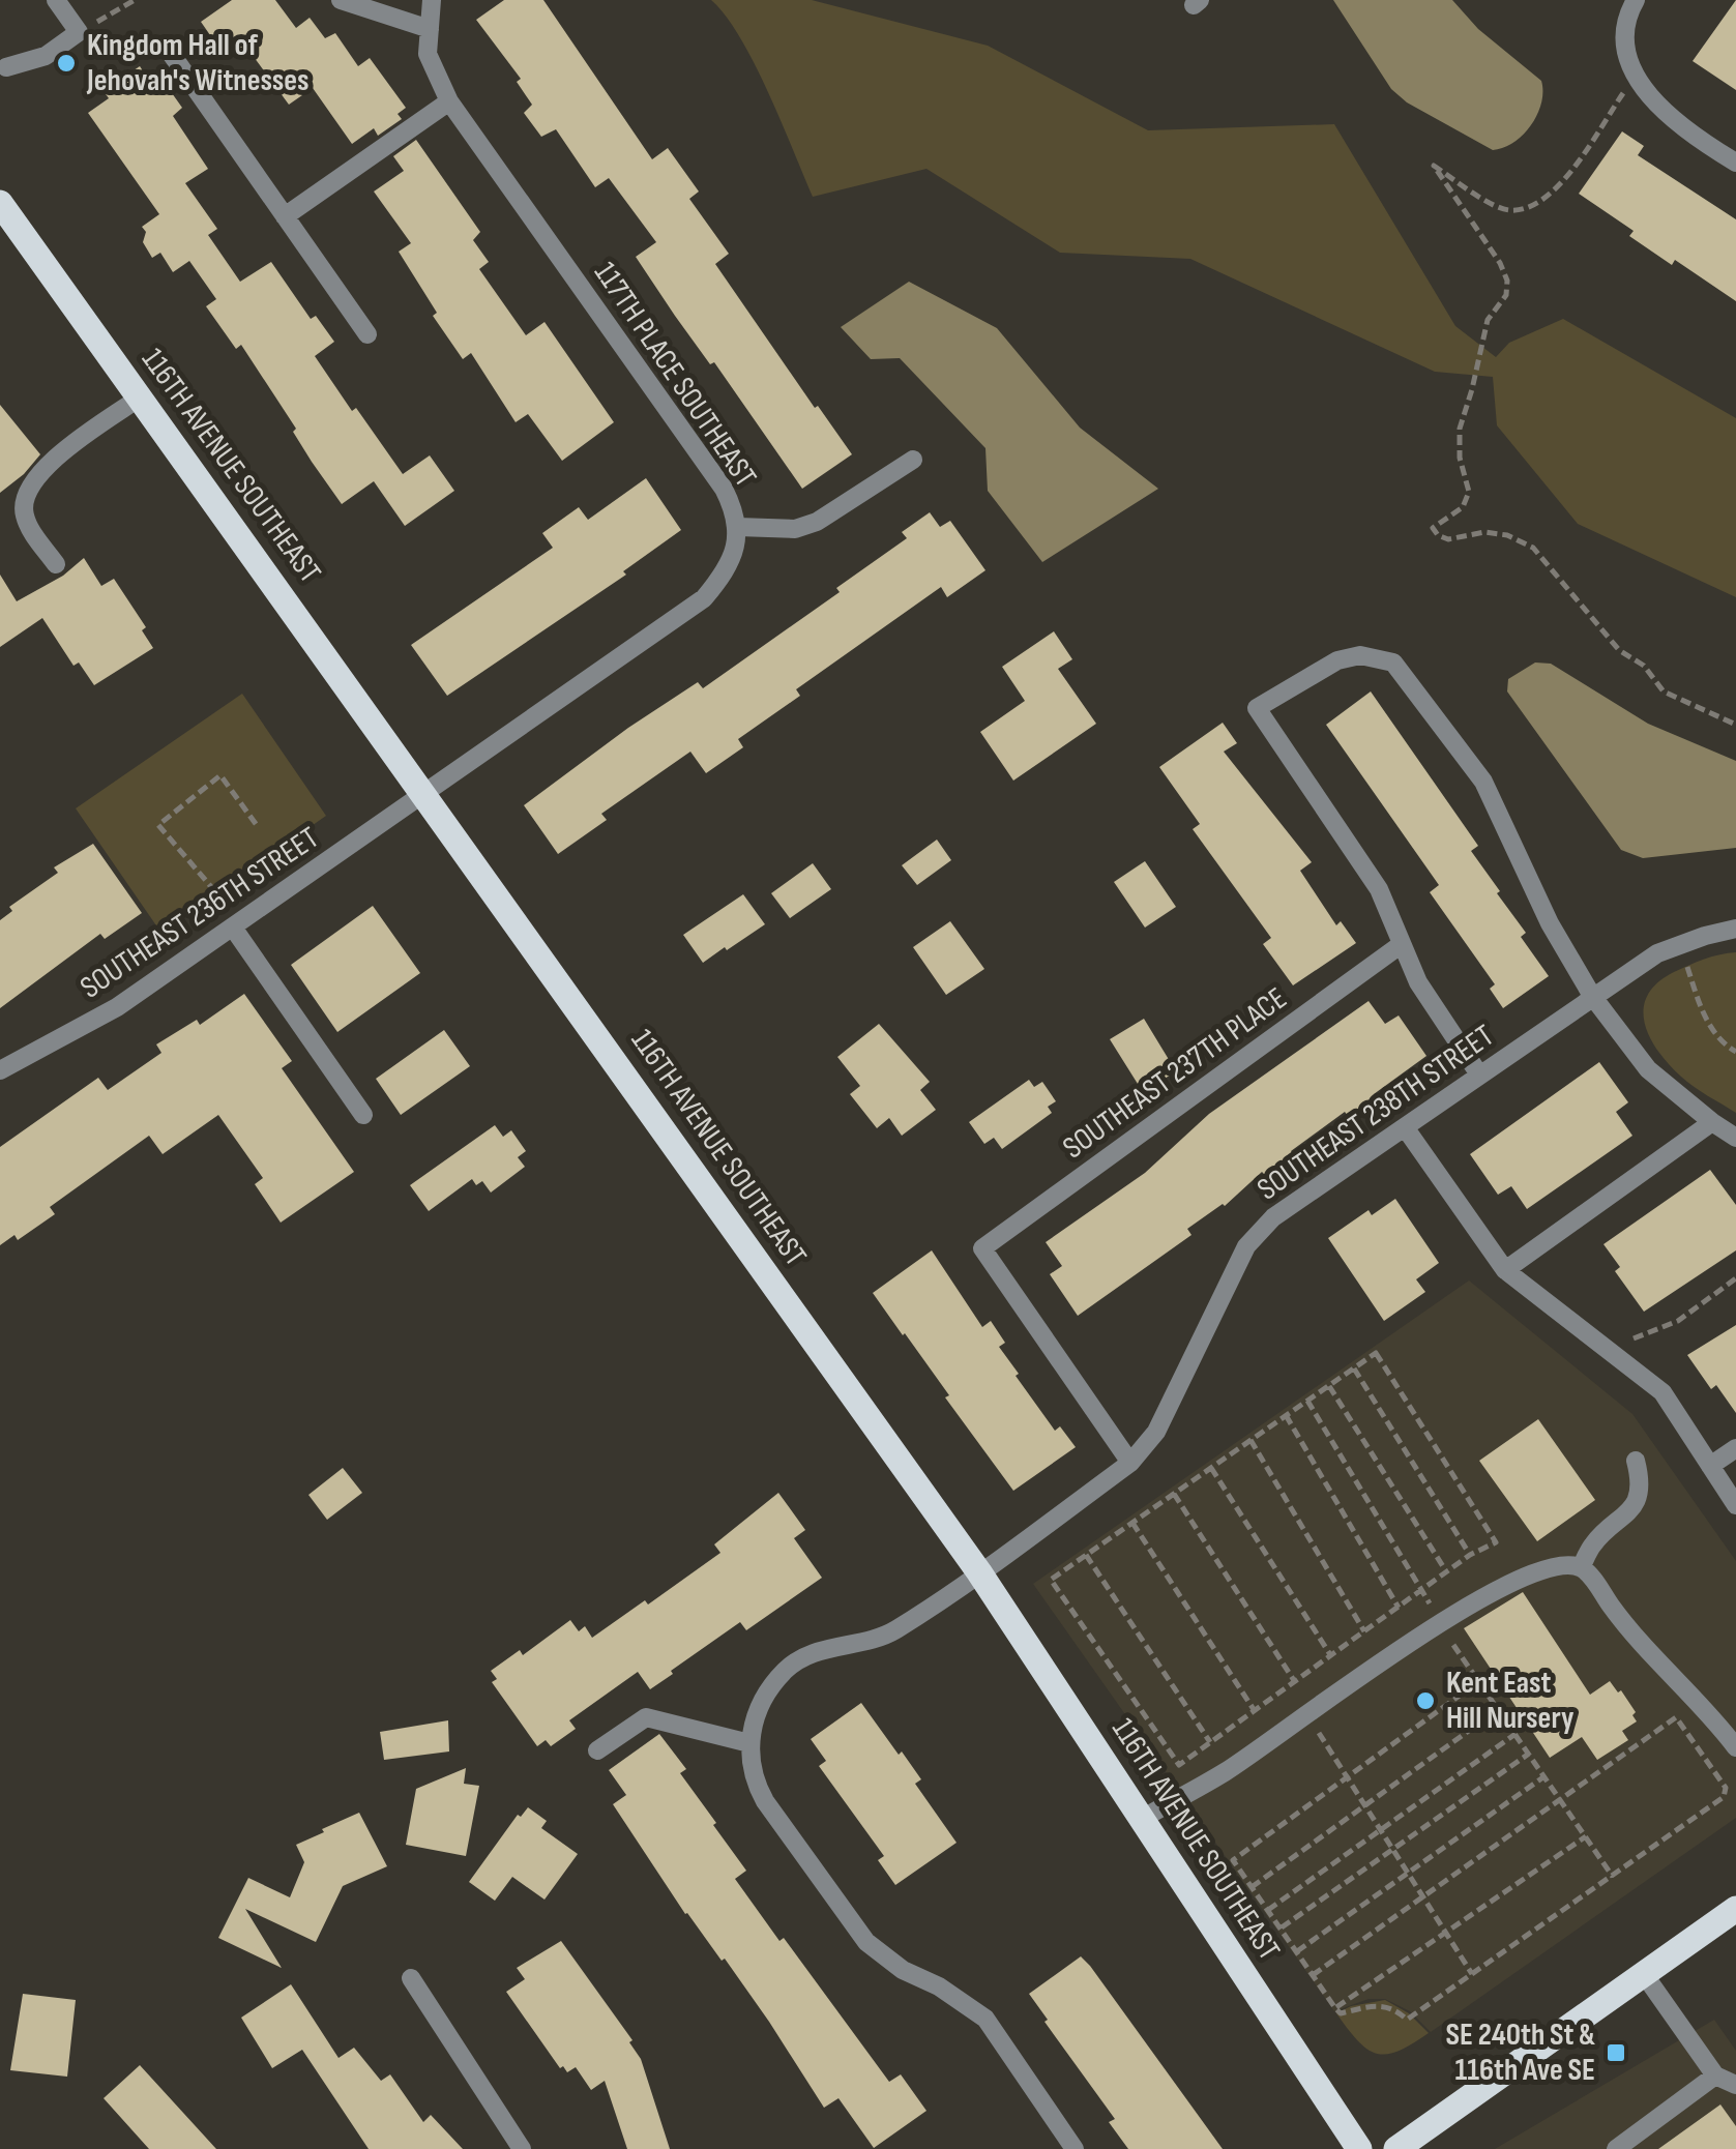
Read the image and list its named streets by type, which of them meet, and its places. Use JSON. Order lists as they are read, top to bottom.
{
  "streets": {
    "main road": ["116TH AVENUE SOUTHEAST"],
    "street": [
      "117TH PLACE SOUTHEAST",
      "SOUTHEAST 236TH STREET",
      "SOUTHEAST 237TH PLACE",
      "SOUTHEAST 238TH STREET"
    ]
  },
  "crossings": [
    ["117TH PLACE SOUTHEAST", "116TH AVENUE SOUTHEAST"],
    ["117TH PLACE SOUTHEAST", "SOUTHEAST 236TH STREET"],
    ["116TH AVENUE SOUTHEAST", "SOUTHEAST 236TH STREET"],
    ["116TH AVENUE SOUTHEAST", "SOUTHEAST 238TH STREET"],
    ["SOUTHEAST 237TH PLACE", "SOUTHEAST 238TH STREET"]
  ],
  "places": {
    "other": ["Kingdom Hall of Jehovah's Witnesses", "Kent East Hill Nursery"],
    "transit": ["SE 240th St & 116th Ave SE"]
  }
}
